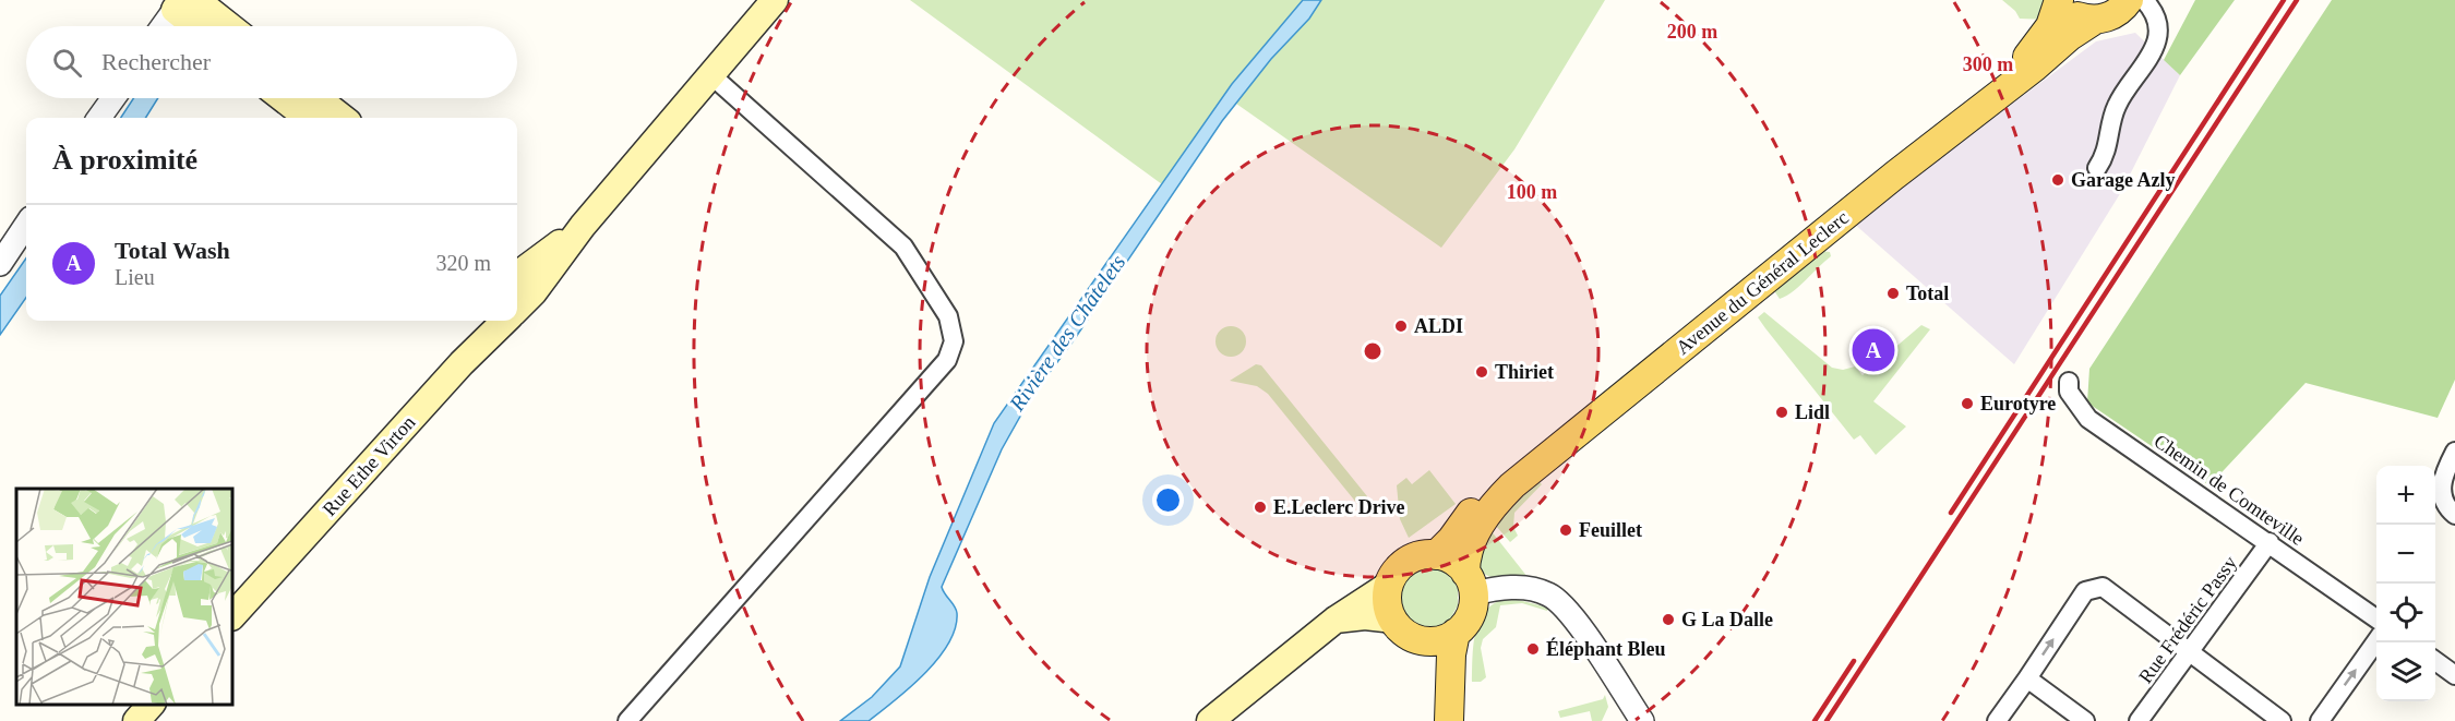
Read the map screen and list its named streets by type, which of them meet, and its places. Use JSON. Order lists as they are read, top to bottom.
{
  "streets": {
    "main road": ["Avenue du Général Leclerc", "Rue Ethe Virton"],
    "street": ["Chemin de Comteville", "Rue Frédéric Passy"]
  },
  "crossings": [
    ["Chemin de Comteville", "Rue Frédéric Passy"]
  ],
  "water": ["Rivière des Châtelets"],
  "places": [
    "Garage Azly",
    "Total",
    "ALDI",
    "Thiriet",
    "Eurotyre",
    "Lidl",
    "E.Leclerc Drive",
    "Feuillet",
    "G La Dalle",
    "Éléphant Bleu"
  ],
  "page": {
    "search": "Rechercher",
    "heading": "À proximité",
    "list": [
      {
        "mark": "A",
        "name": "Total Wash",
        "note": "Lieu",
        "value": "320 m"
      }
    ],
    "pins": "A",
    "map_buttons": ["+", "−"]
  },
  "rings": ["200 m", "300 m", "100 m"]
}
